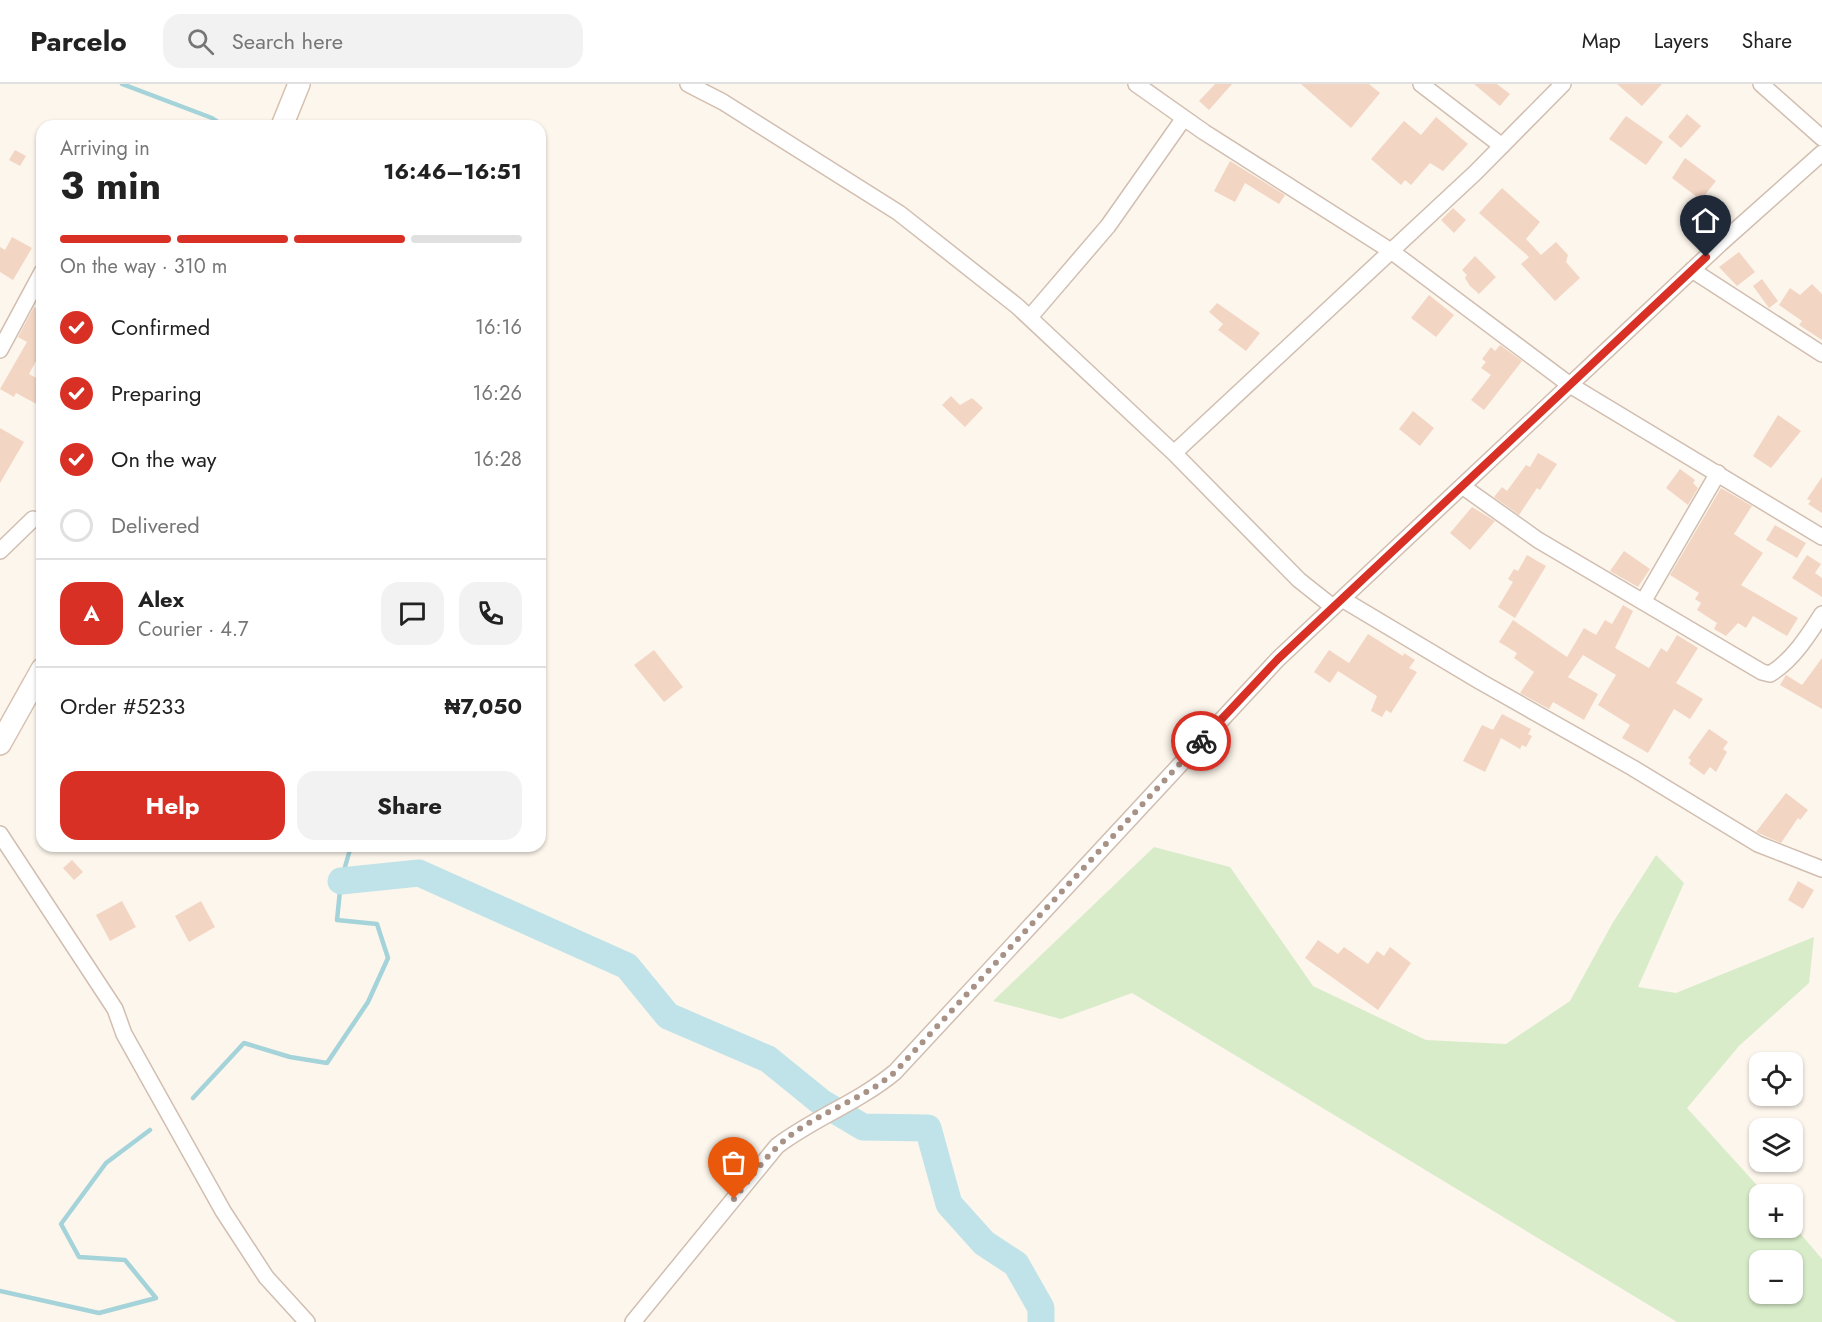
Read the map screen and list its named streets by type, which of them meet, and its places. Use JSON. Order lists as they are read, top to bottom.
{
  "page": {
    "header": "Parcelo",
    "search": "Search here",
    "nav": ["Map", "Layers", "Share"],
    "heading": ["3 min", "Arriving in", "16:46–16:51"],
    "panel": [
      "Alex",
      "Courier · 4.7",
      "Order #5233",
      "₦7,050"
    ],
    "bar": "On the way · 310 m",
    "list": [
      ["Confirmed", "16:16"],
      ["Preparing", "16:26"],
      ["On the way", "16:28"],
      "Delivered"
    ],
    "round": "A",
    "buttons": ["Help", "Share"],
    "map_buttons": ["+", "−"]
  }
}
